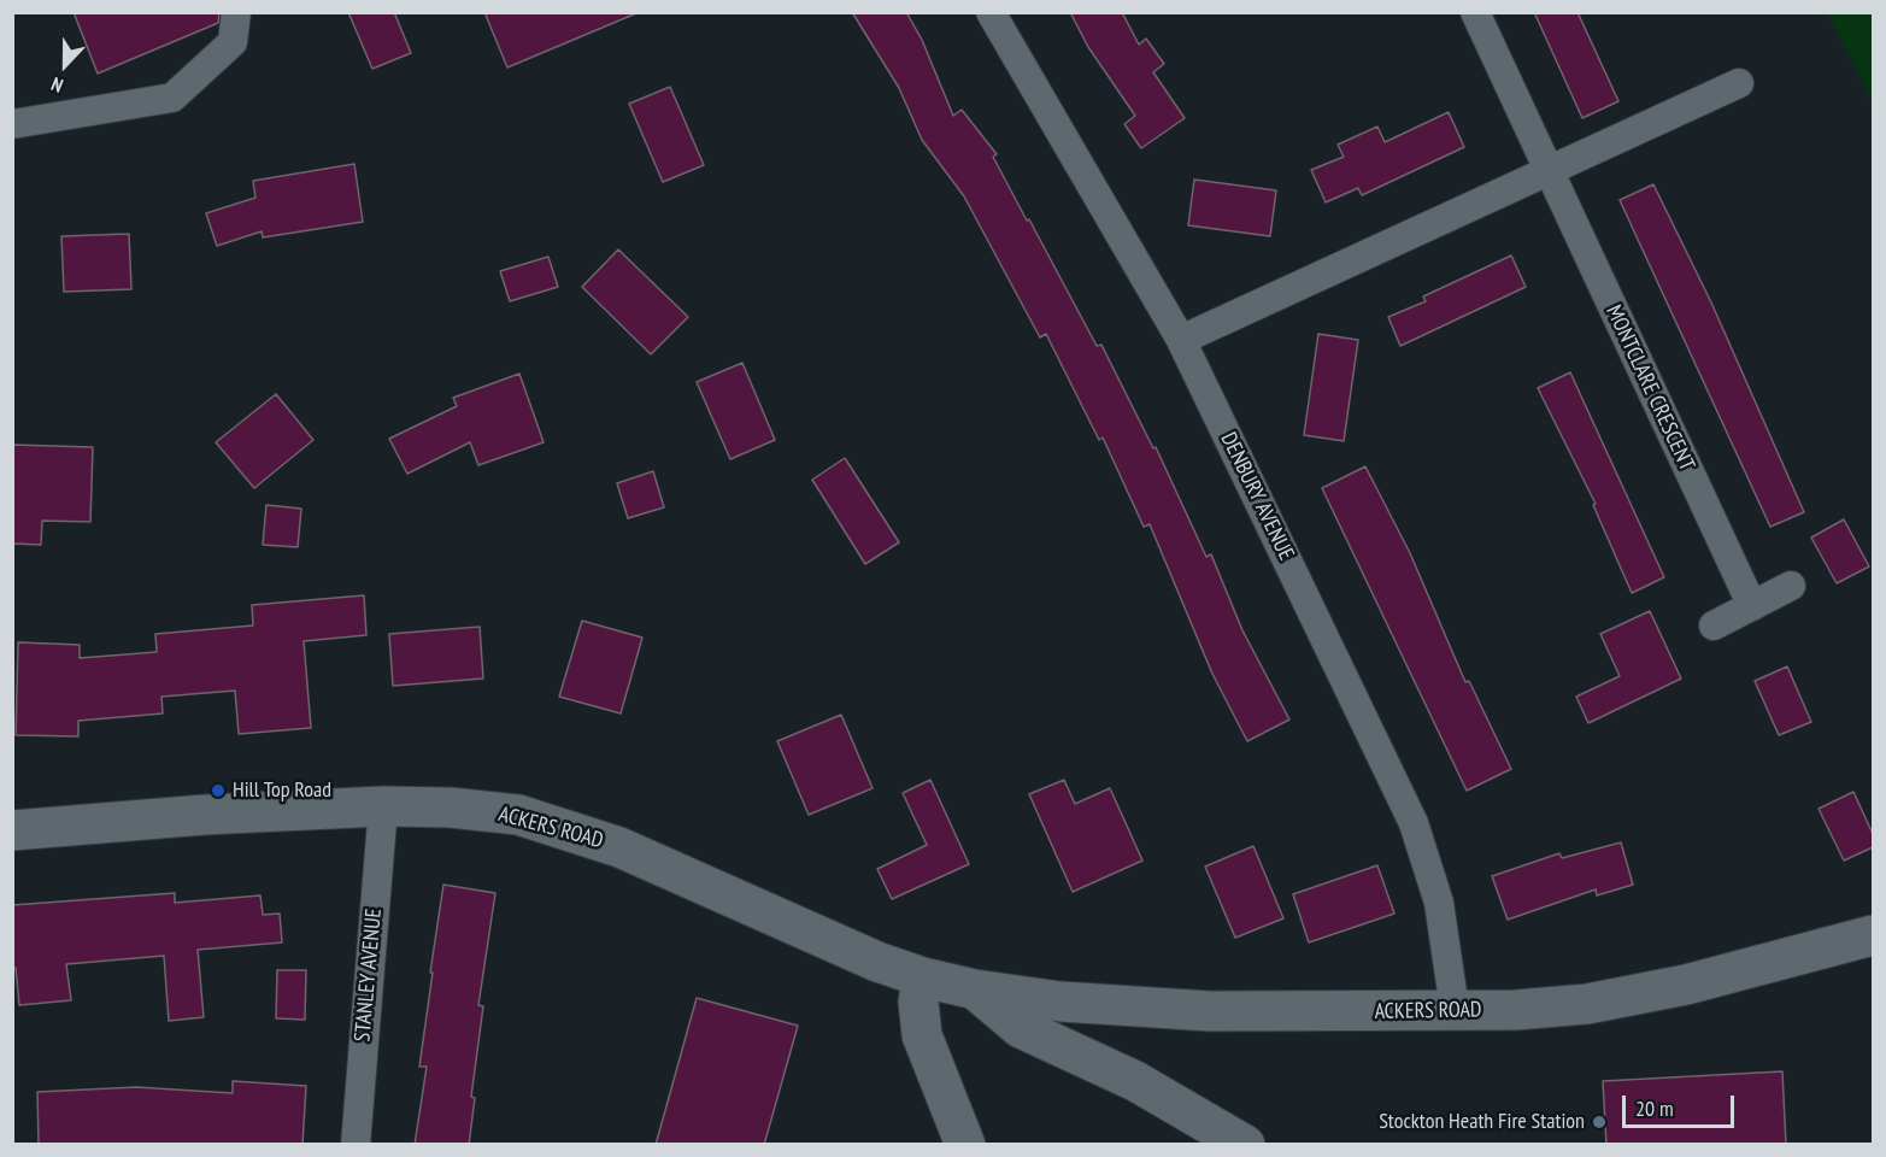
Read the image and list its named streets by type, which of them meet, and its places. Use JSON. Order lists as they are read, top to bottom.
{
  "streets": {
    "street": [
      "MONTCLARE CRESCENT",
      "DENBURY AVENUE",
      "ACKERS ROAD",
      "STANLEY AVENUE"
    ]
  },
  "crossings": [
    ["DENBURY AVENUE", "ACKERS ROAD"],
    ["ACKERS ROAD", "STANLEY AVENUE"]
  ],
  "places": ["Hill Top Road", "Stockton Heath Fire Station"],
  "scale_bar": "20 m",
  "north": "bottom"
}
